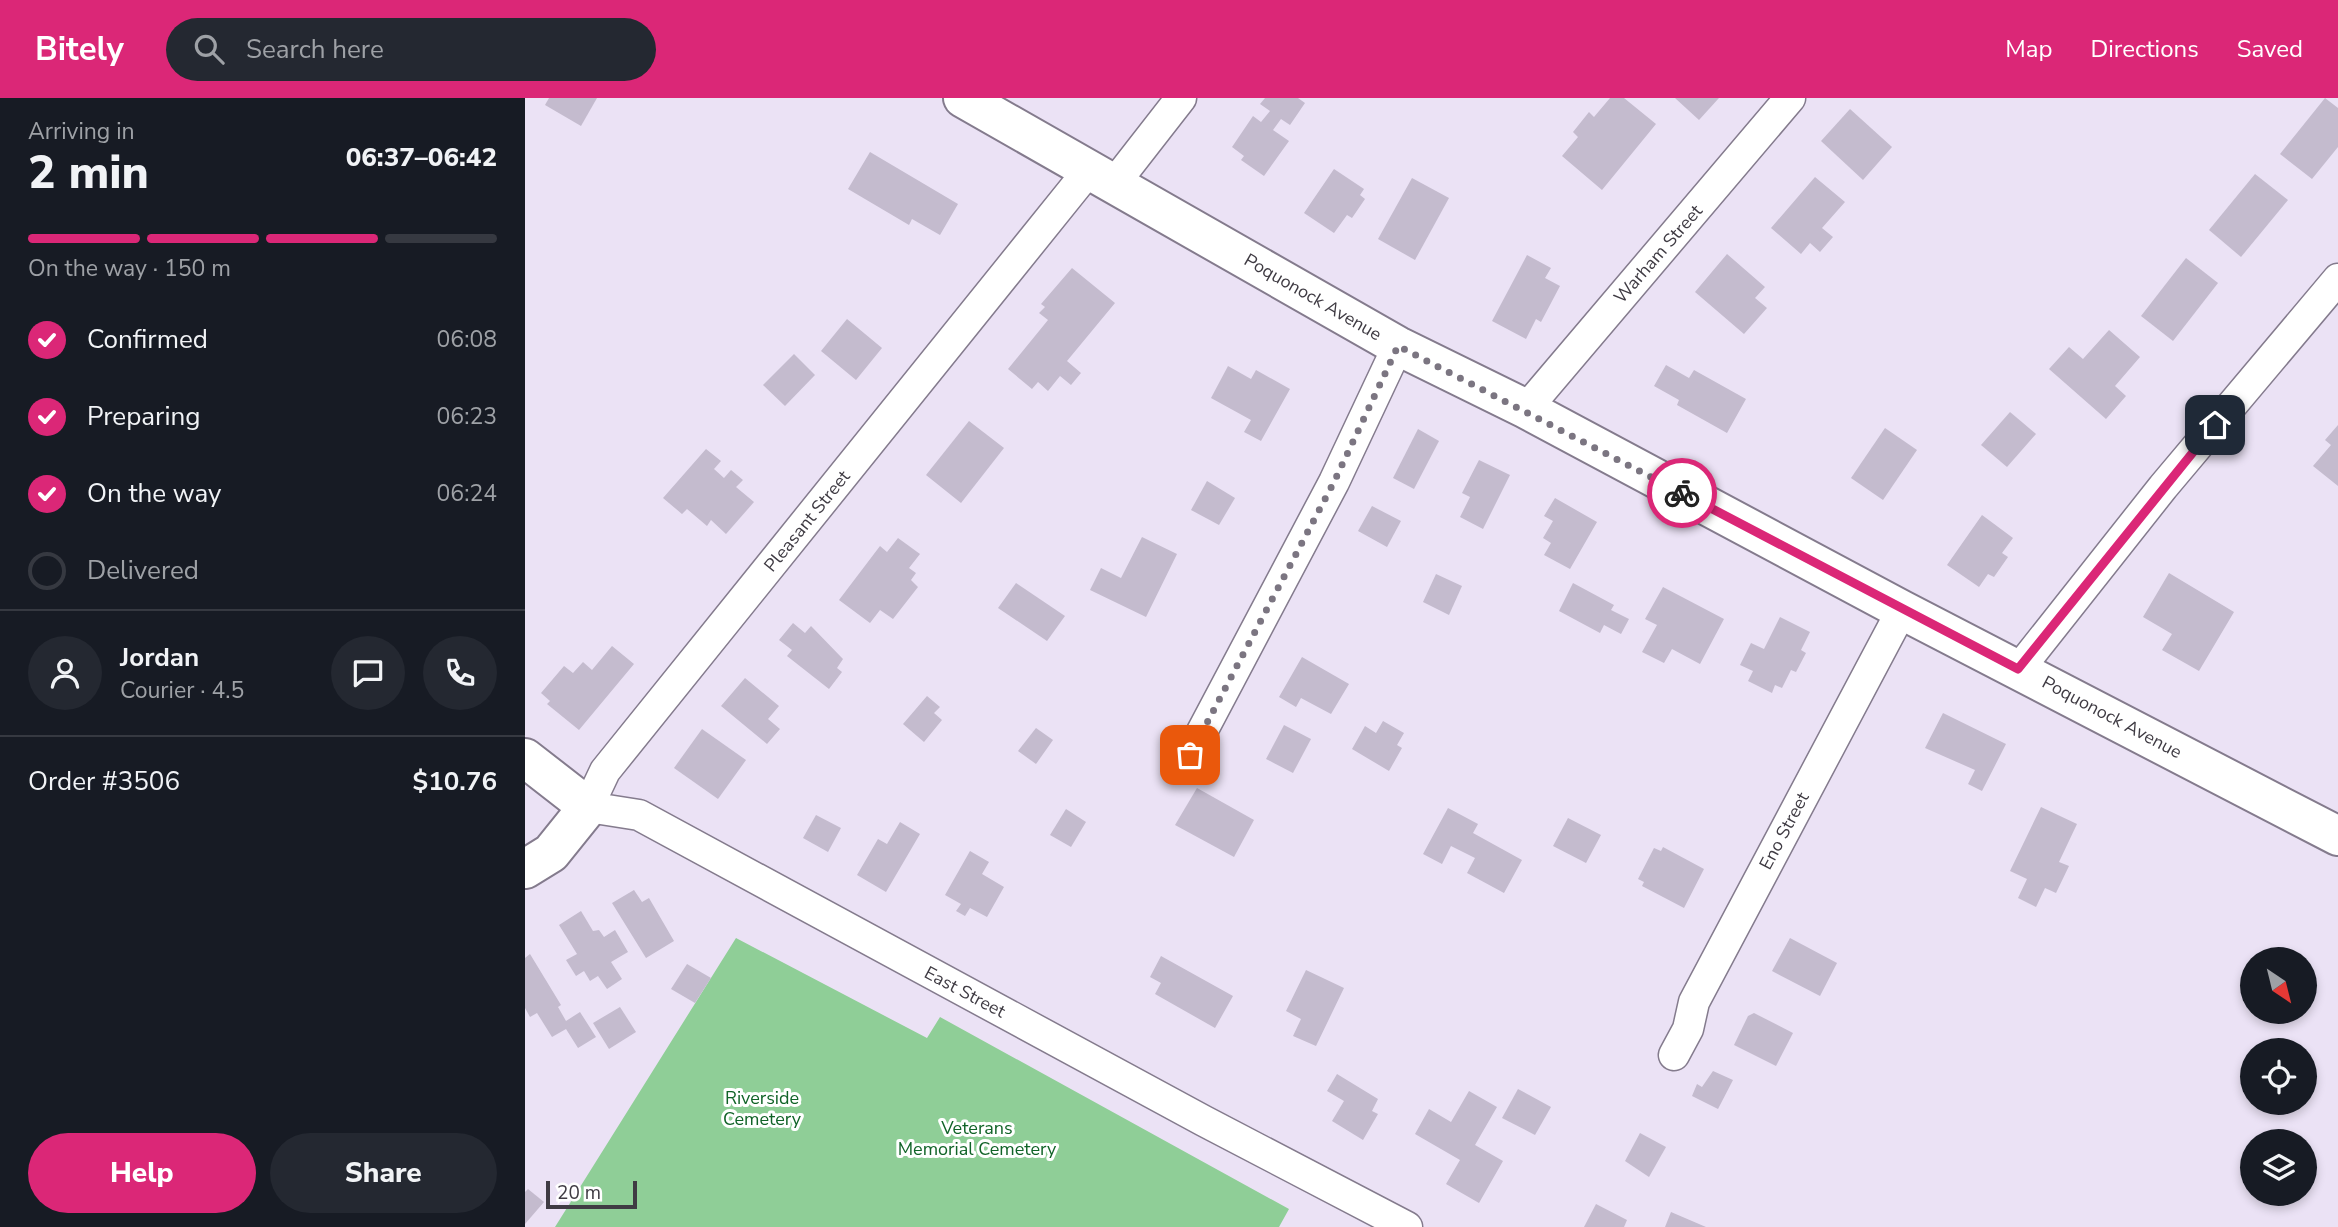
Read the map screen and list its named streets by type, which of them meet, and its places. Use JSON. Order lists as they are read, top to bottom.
{
  "streets": {
    "main road": ["Poquonock Avenue", "Pleasant Street", "East Street"],
    "street": ["Warham Street", "Eno Street"]
  },
  "crossings": [
    ["Warham Street", "Poquonock Avenue"],
    ["Poquonock Avenue", "Pleasant Street"],
    ["Poquonock Avenue", "Eno Street"],
    ["Pleasant Street", "East Street"]
  ],
  "parks": ["Riverside Cemetery", "Veterans Memorial Cemetery"],
  "scale_bar": "20 m",
  "north": "bottom right",
  "page": {
    "header": "Bitely",
    "search": "Search here",
    "nav": ["Map", "Directions", "Saved"],
    "heading": ["2 min", "Arriving in", "06:37–06:42"],
    "panel": [
      "Jordan",
      "Courier · 4.5",
      "Order #3506",
      "$10.76"
    ],
    "bar": "On the way · 150 m",
    "list": [
      ["Confirmed", "06:08"],
      ["Preparing", "06:23"],
      ["On the way", "06:24"],
      "Delivered"
    ],
    "buttons": ["Help", "Share"],
    "scale": "20 m"
  }
}
